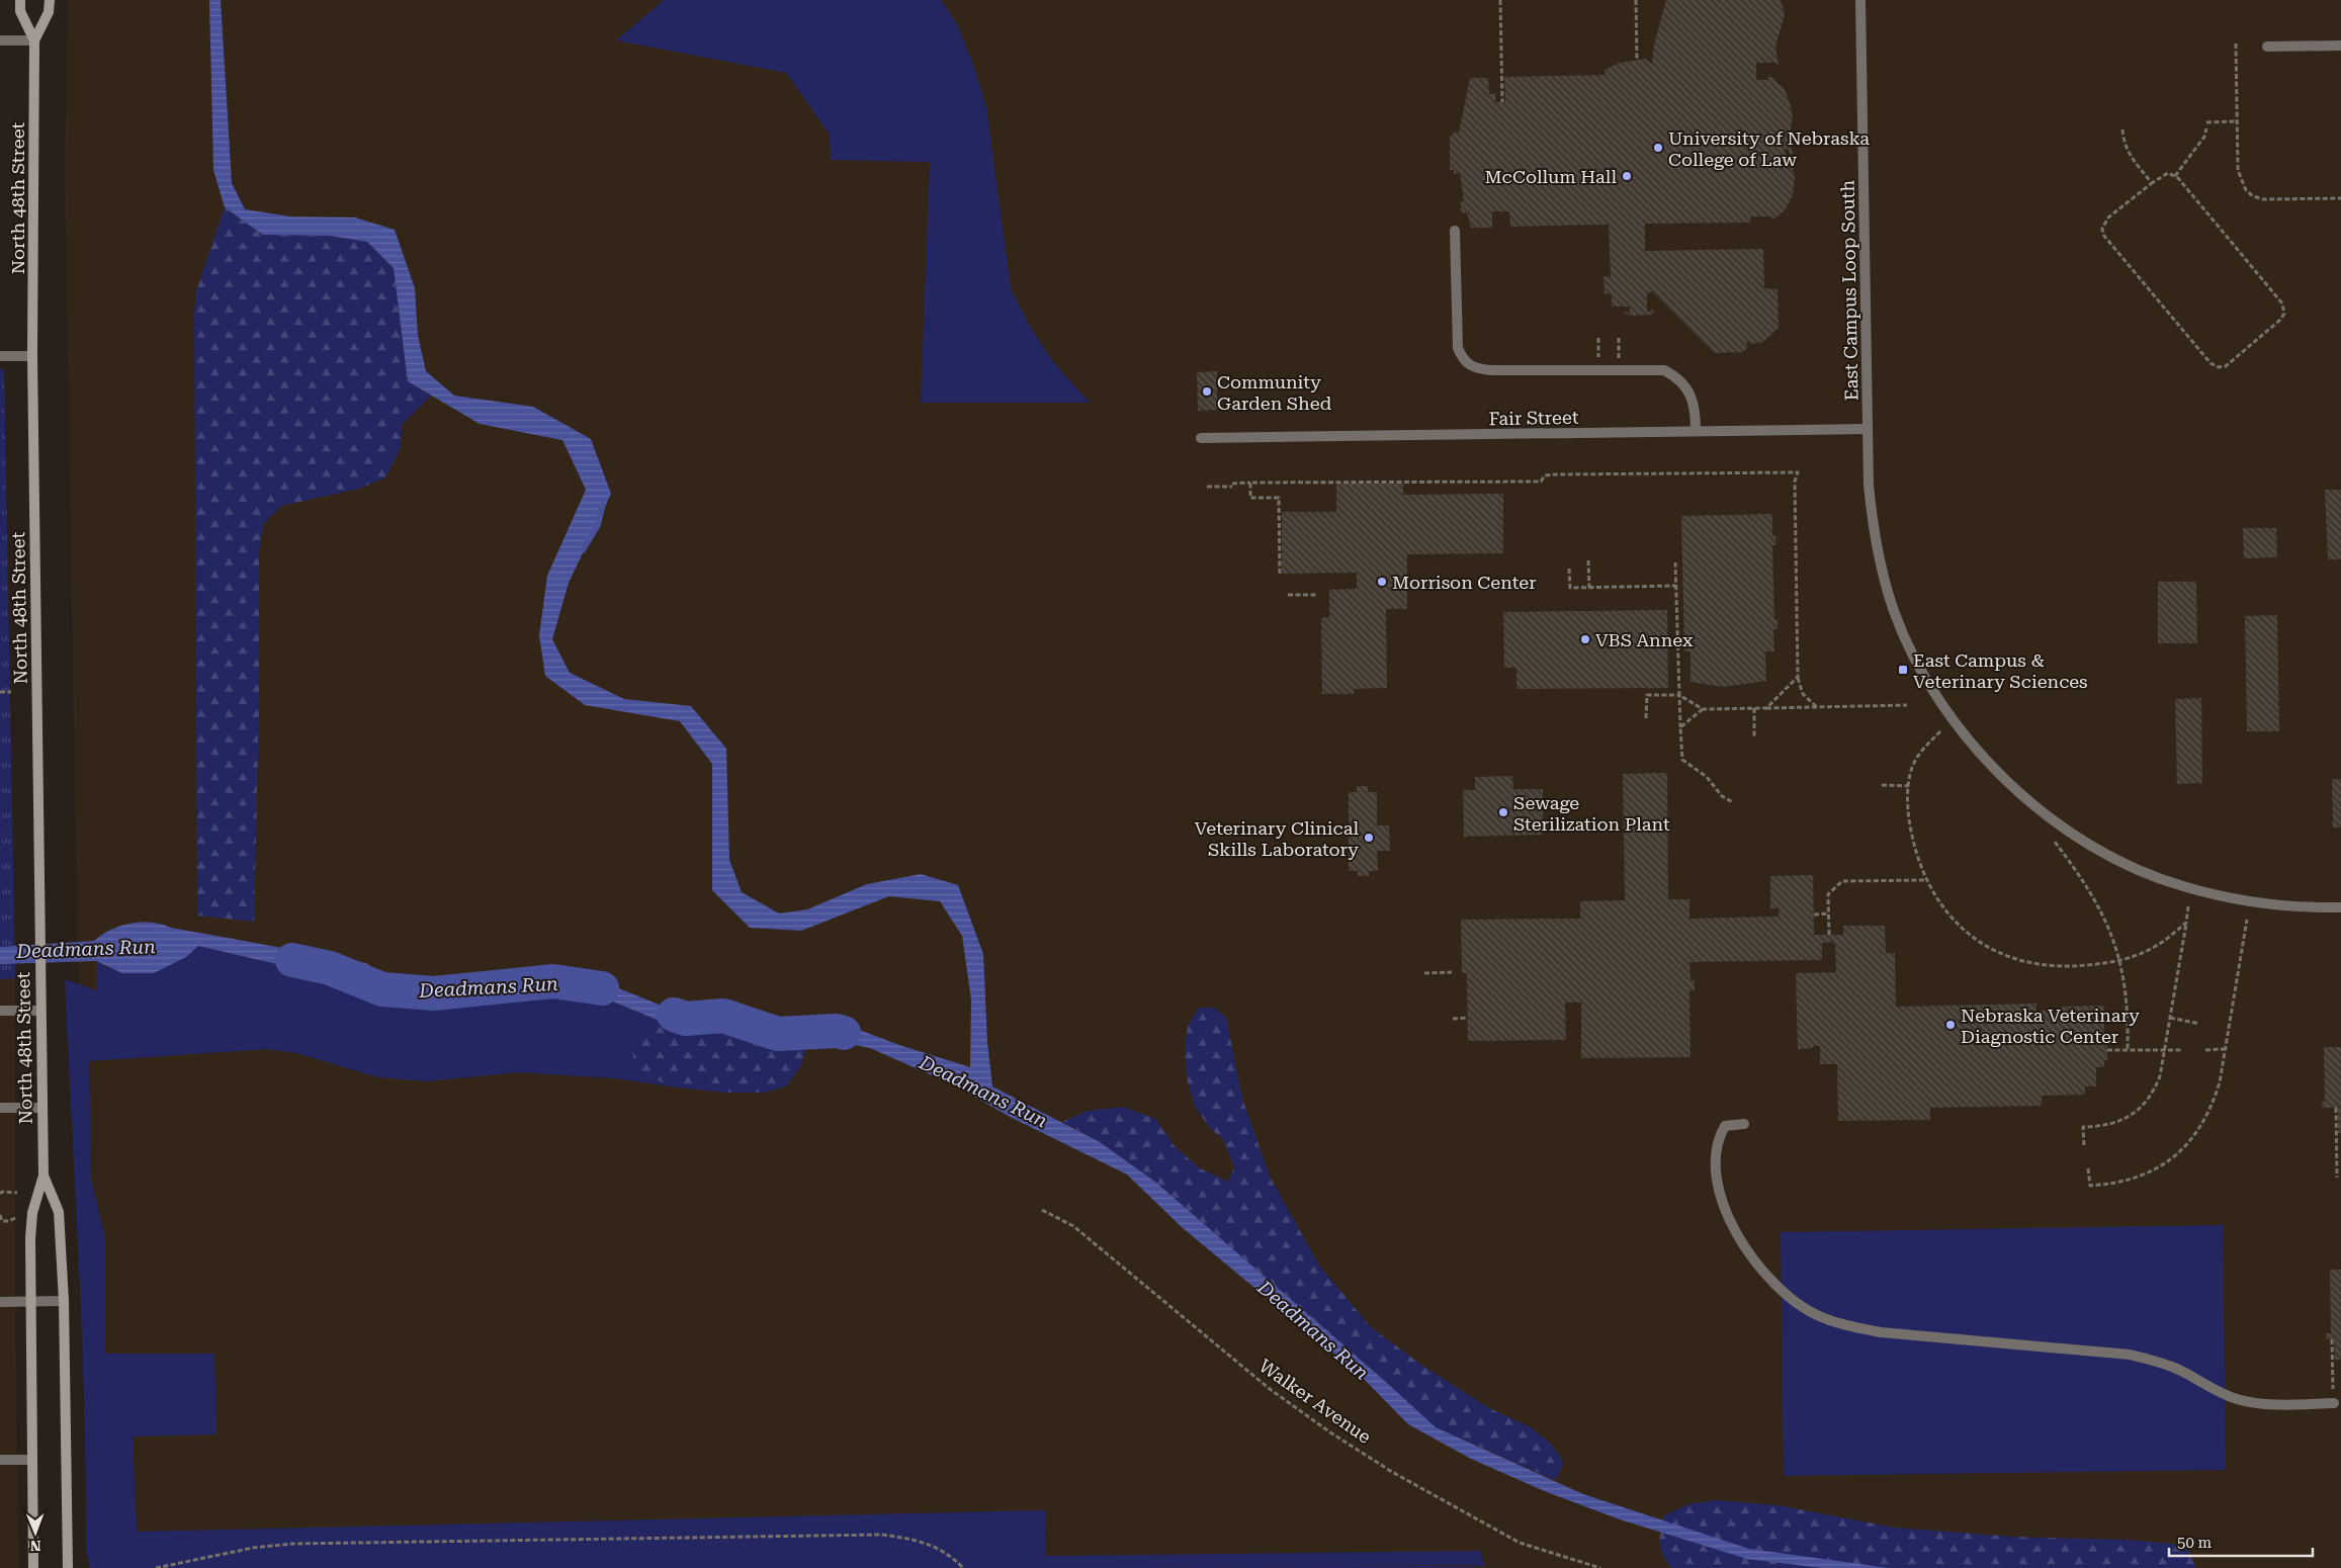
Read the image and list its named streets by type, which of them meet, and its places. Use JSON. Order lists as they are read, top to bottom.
{
  "streets": {
    "main road": ["North 48th Street"],
    "street": ["East Campus Loop South", "Fair Street"],
    "path": ["Walker Avenue"]
  },
  "crossings": [
    ["East Campus Loop South", "Fair Street"]
  ],
  "water": ["Deadmans Run"],
  "places": {
    "other": [
      "University of Nebraska College of Law",
      "McCollum Hall",
      "Community Garden Shed",
      "Morrison Center",
      "VBS Annex",
      "Sewage Sterilization Plant",
      "Veterinary Clinical Skills Laboratory",
      "Nebraska Veterinary Diagnostic Center"
    ],
    "transit": ["East Campus & Veterinary Sciences"]
  },
  "scale_bar": "50 m",
  "north": "bottom"
}
